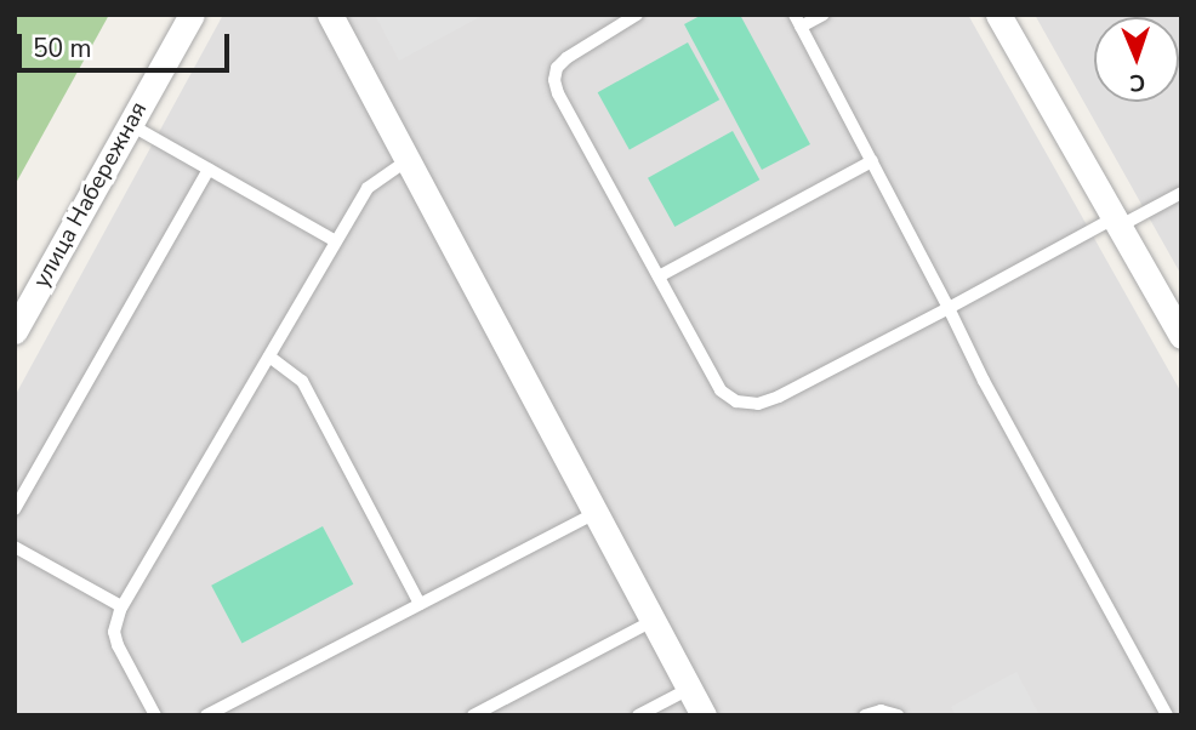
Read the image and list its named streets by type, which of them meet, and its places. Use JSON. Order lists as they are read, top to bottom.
{
  "streets": {
    "street": ["улица Набережная"]
  },
  "scale_bar": "50 m",
  "north": "bottom"
}
